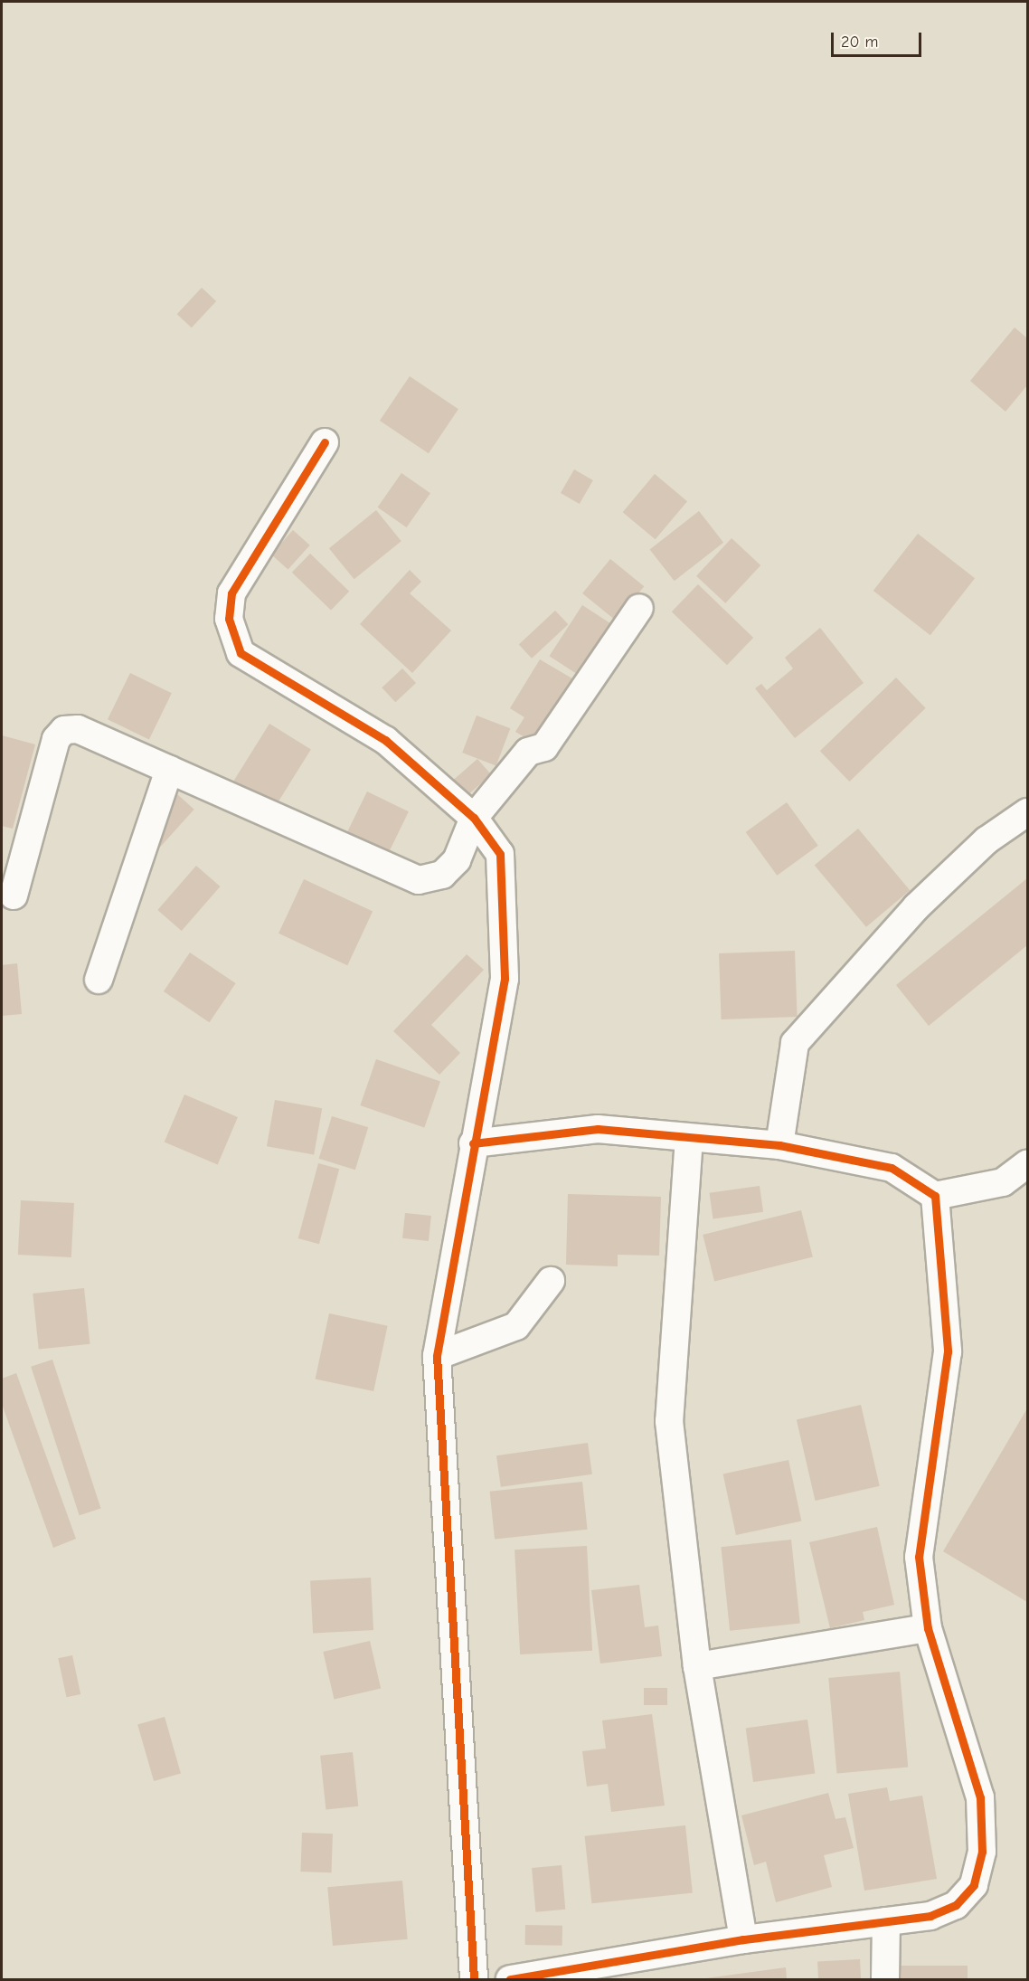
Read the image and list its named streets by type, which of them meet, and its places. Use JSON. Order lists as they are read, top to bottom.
{
  "scale_bar": "20 m"
}
